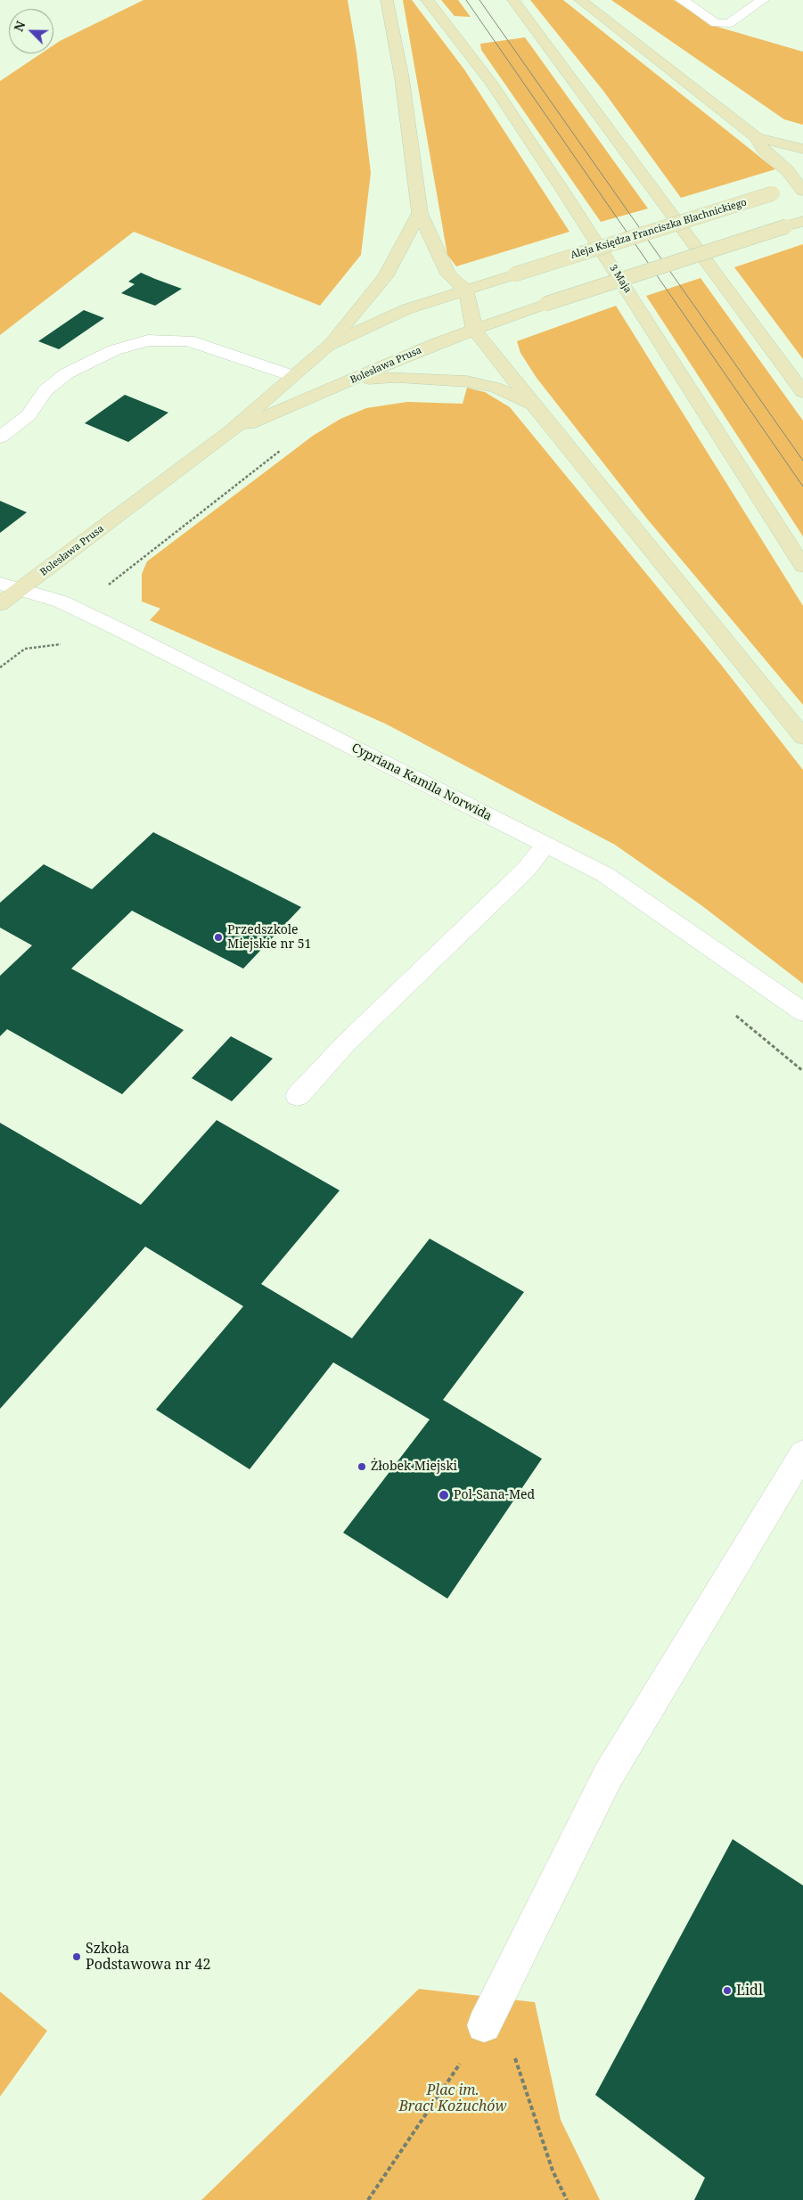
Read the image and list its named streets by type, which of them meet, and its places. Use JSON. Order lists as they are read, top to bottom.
{
  "streets": {
    "main road": ["Aleja Księdza Franciszka Blachnickiego", "3 Maja", "Bolesława Prusa"],
    "street": ["Cypriana Kamila Norwida"]
  },
  "crossings": [
    ["Aleja Księdza Franciszka Blachnickiego", "Bolesława Prusa"],
    ["Bolesława Prusa", "Cypriana Kamila Norwida"]
  ],
  "parks": ["Plac im. Braci Kożuchów"],
  "places": [
    "Przedszkole Miejskie nr 51",
    "Żłobek Miejski",
    "Pol-Sana-Med",
    "Szkoła Podstawowa nr 42",
    "Lidl"
  ],
  "north": "top left"
}
